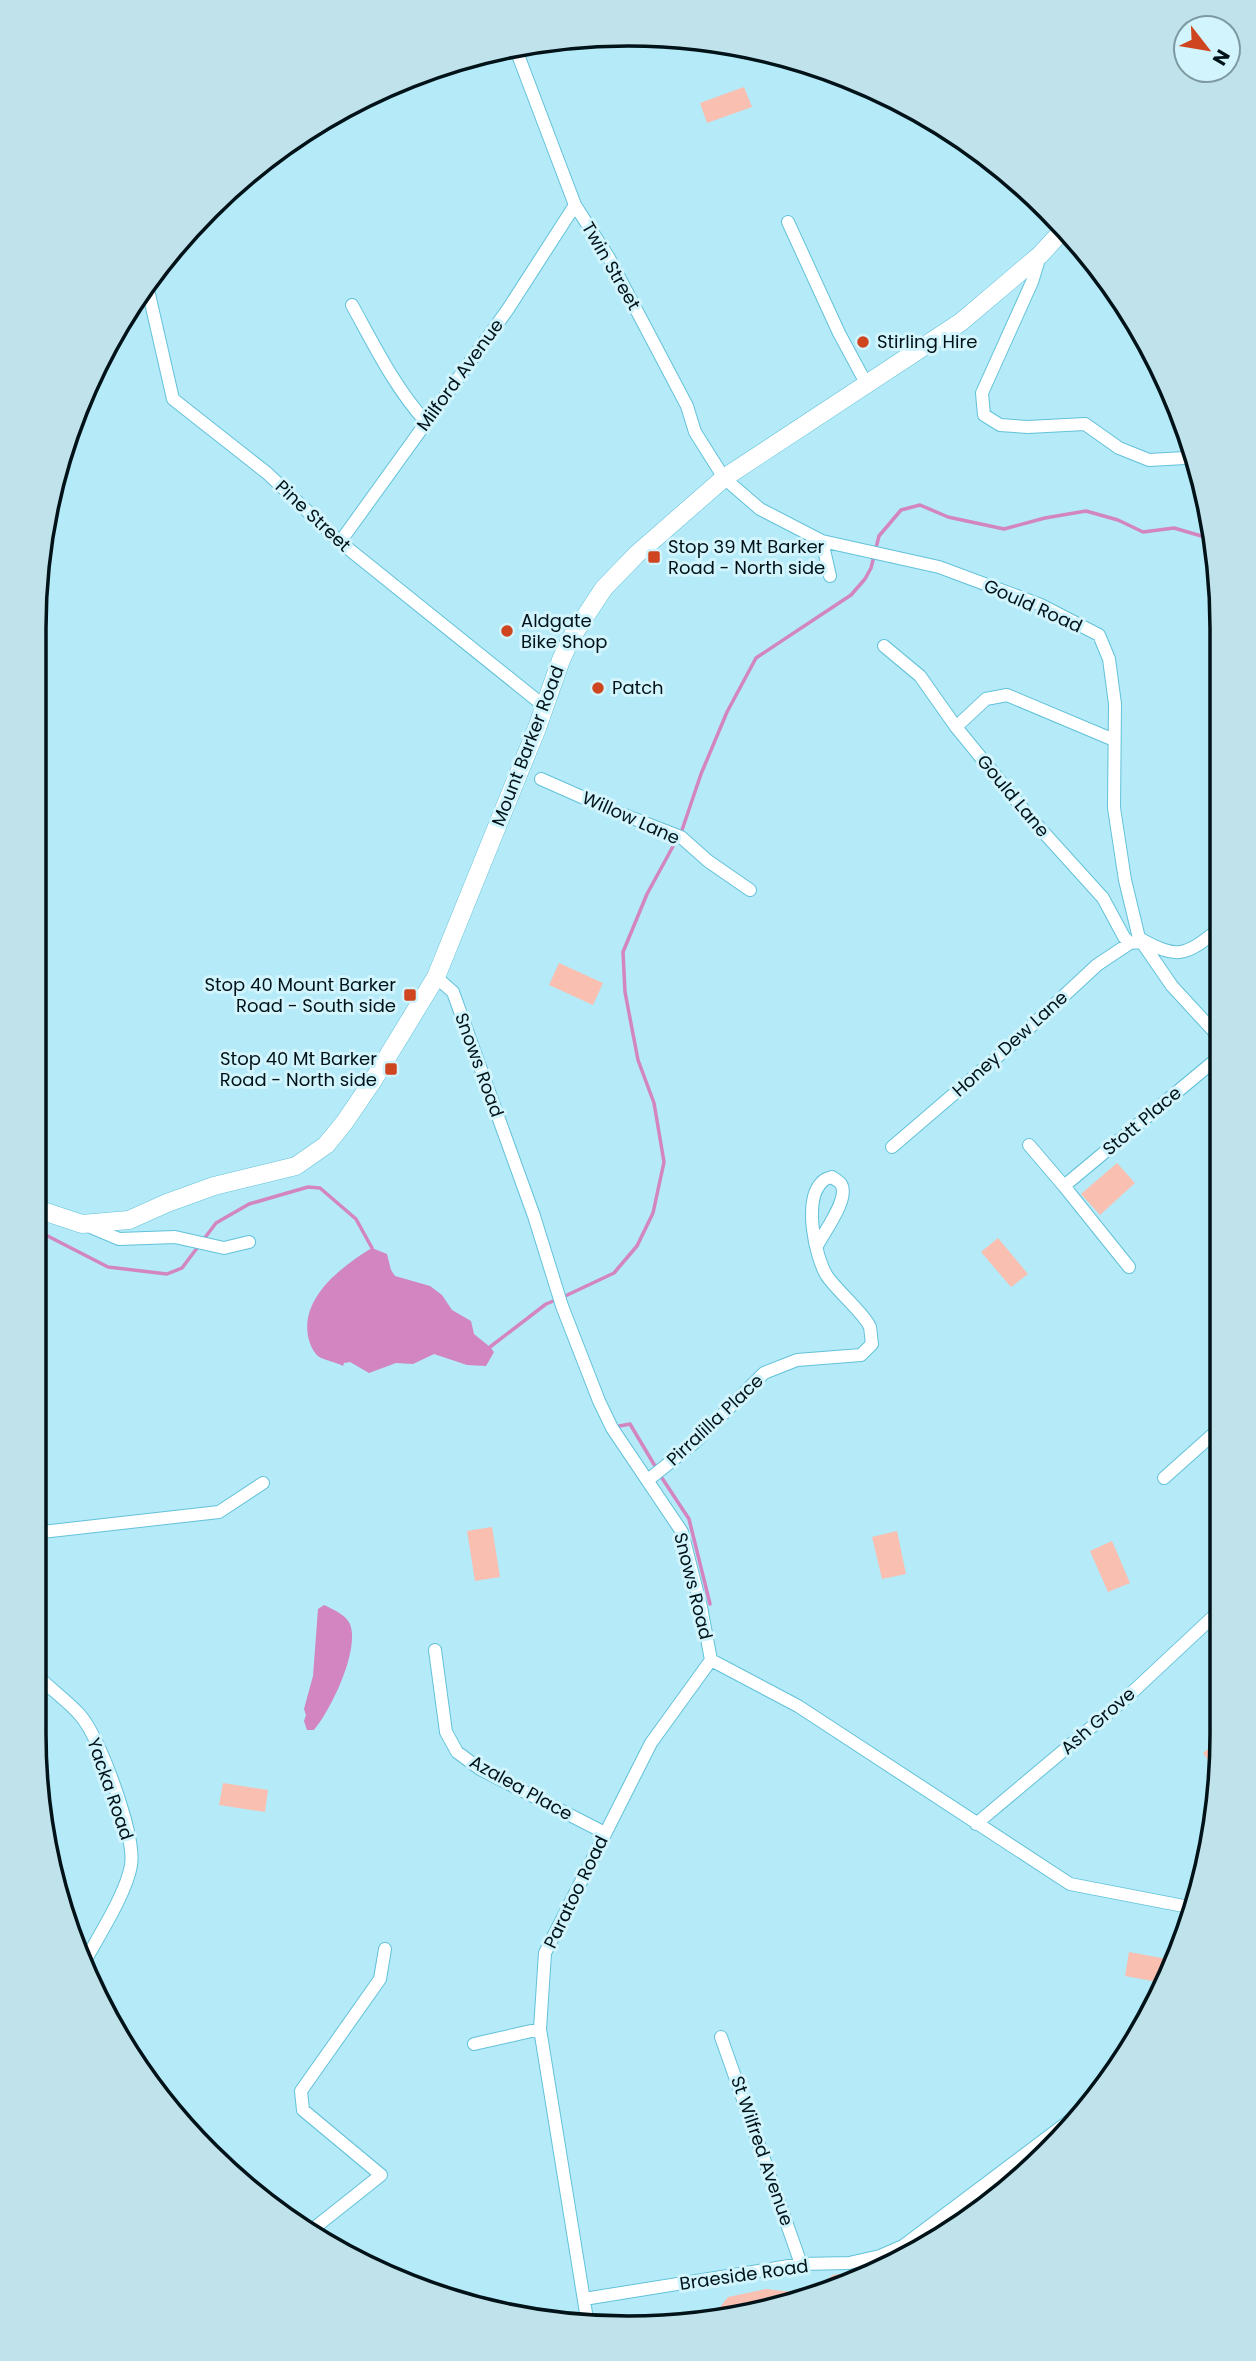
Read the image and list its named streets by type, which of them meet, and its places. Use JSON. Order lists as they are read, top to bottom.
{
  "streets": {
    "main road": ["Mount Barker Road"],
    "street": [
      "Twin Street",
      "Milford Avenue",
      "Pine Street",
      "Gould Road",
      "Gould Lane",
      "Willow Lane",
      "Honey Dew Lane",
      "Snows Road",
      "Stott Place",
      "Pirralilla Place",
      "Ash Grove",
      "Azalea Place",
      "Yacka Road",
      "Paratoo Road",
      "St Wilfred Avenue",
      "Braeside Road"
    ]
  },
  "crossings": [
    ["Twin Street", "Milford Avenue"],
    ["Twin Street", "Gould Road"],
    ["Twin Street", "Mount Barker Road"],
    ["Milford Avenue", "Pine Street"],
    ["Pine Street", "Mount Barker Road"],
    ["Gould Road", "Mount Barker Road"],
    ["Gould Road", "Gould Lane"],
    ["Gould Road", "Honey Dew Lane"],
    ["Mount Barker Road", "Snows Road"],
    ["Gould Lane", "Honey Dew Lane"],
    ["Snows Road", "Pirralilla Place"],
    ["Snows Road", "Ash Grove"],
    ["Snows Road", "Paratoo Road"],
    ["Azalea Place", "Paratoo Road"],
    ["Paratoo Road", "Braeside Road"],
    ["St Wilfred Avenue", "Braeside Road"]
  ],
  "places": {
    "other": ["Stirling Hire", "Aldgate Bike Shop", "Patch"],
    "transit": ["Stop 39 Mt Barker Road - North side", "Stop 40 Mount Barker Road - South side", "Stop 40 Mt Barker Road - North side"]
  },
  "north": "bottom right"
}
